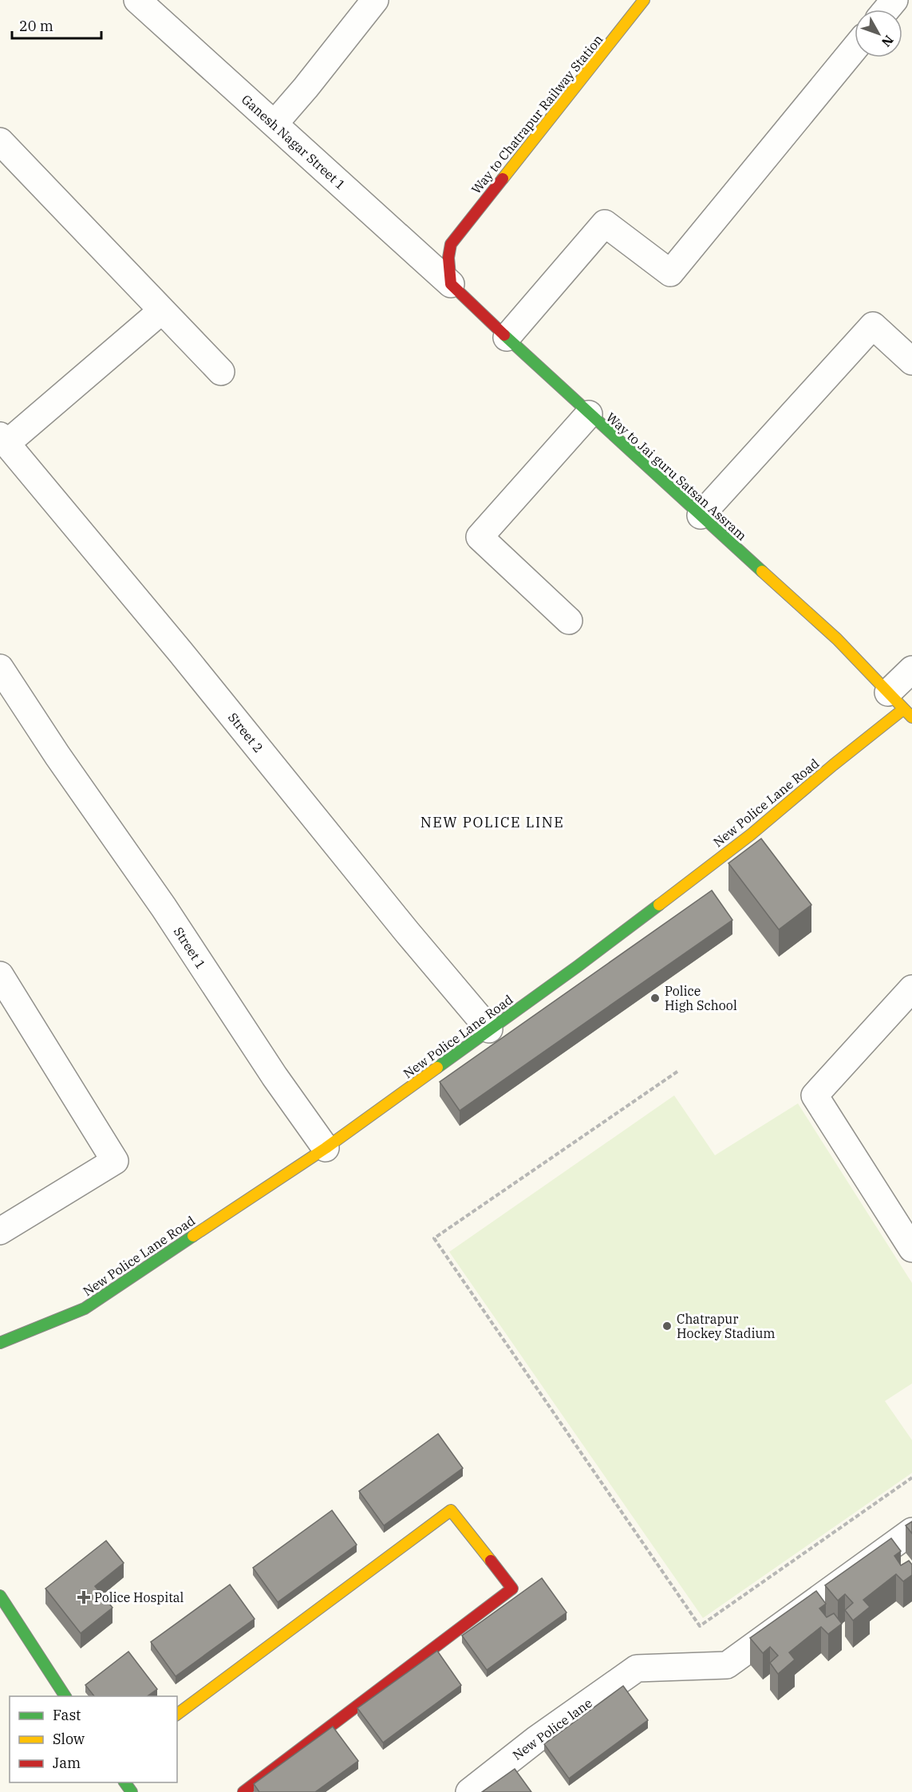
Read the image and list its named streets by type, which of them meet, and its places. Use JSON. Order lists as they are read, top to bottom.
{
  "streets": {
    "street": [
      "Way to Chatrapur Railway Station",
      "Ganesh Nagar Street 1",
      "Way to Jai guru Satsan Assram",
      "Street 2",
      "New Police Lane Road",
      "Street 1",
      "New Police lane"
    ]
  },
  "crossings": [
    ["Way to Chatrapur Railway Station", "Ganesh Nagar Street 1"],
    ["Way to Chatrapur Railway Station", "Way to Jai guru Satsan Assram"],
    ["Ganesh Nagar Street 1", "Way to Jai guru Satsan Assram"],
    ["Way to Jai guru Satsan Assram", "New Police Lane Road"],
    ["Street 2", "New Police Lane Road"],
    ["New Police Lane Road", "Street 1"]
  ],
  "districts": ["NEW POLICE LINE"],
  "places": {
    "other": ["Police High School", "Chatrapur Hockey Stadium"],
    "health": ["Police Hospital"]
  },
  "legend": ["Fast", "Slow", "Jam"],
  "scale_bar": "20 m",
  "north": "bottom right"
}
